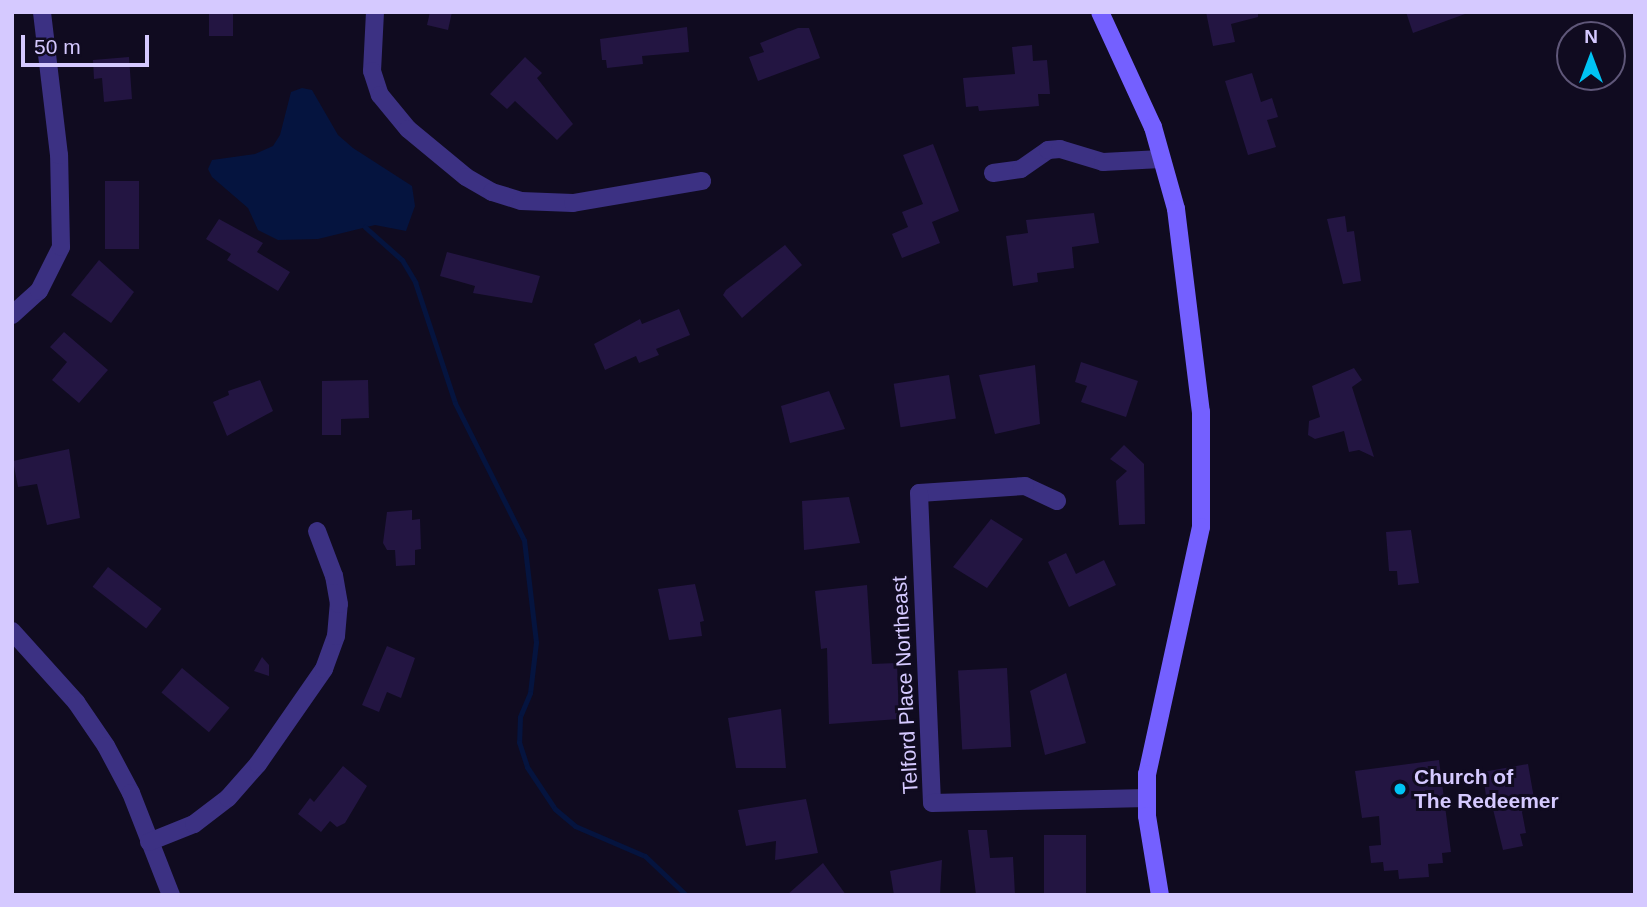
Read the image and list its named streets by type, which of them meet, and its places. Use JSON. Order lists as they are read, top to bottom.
{
  "streets": {
    "street": ["Telford Place Northeast"]
  },
  "places": ["Church of The Redeemer"],
  "scale_bar": "50 m",
  "north": "top"
}
